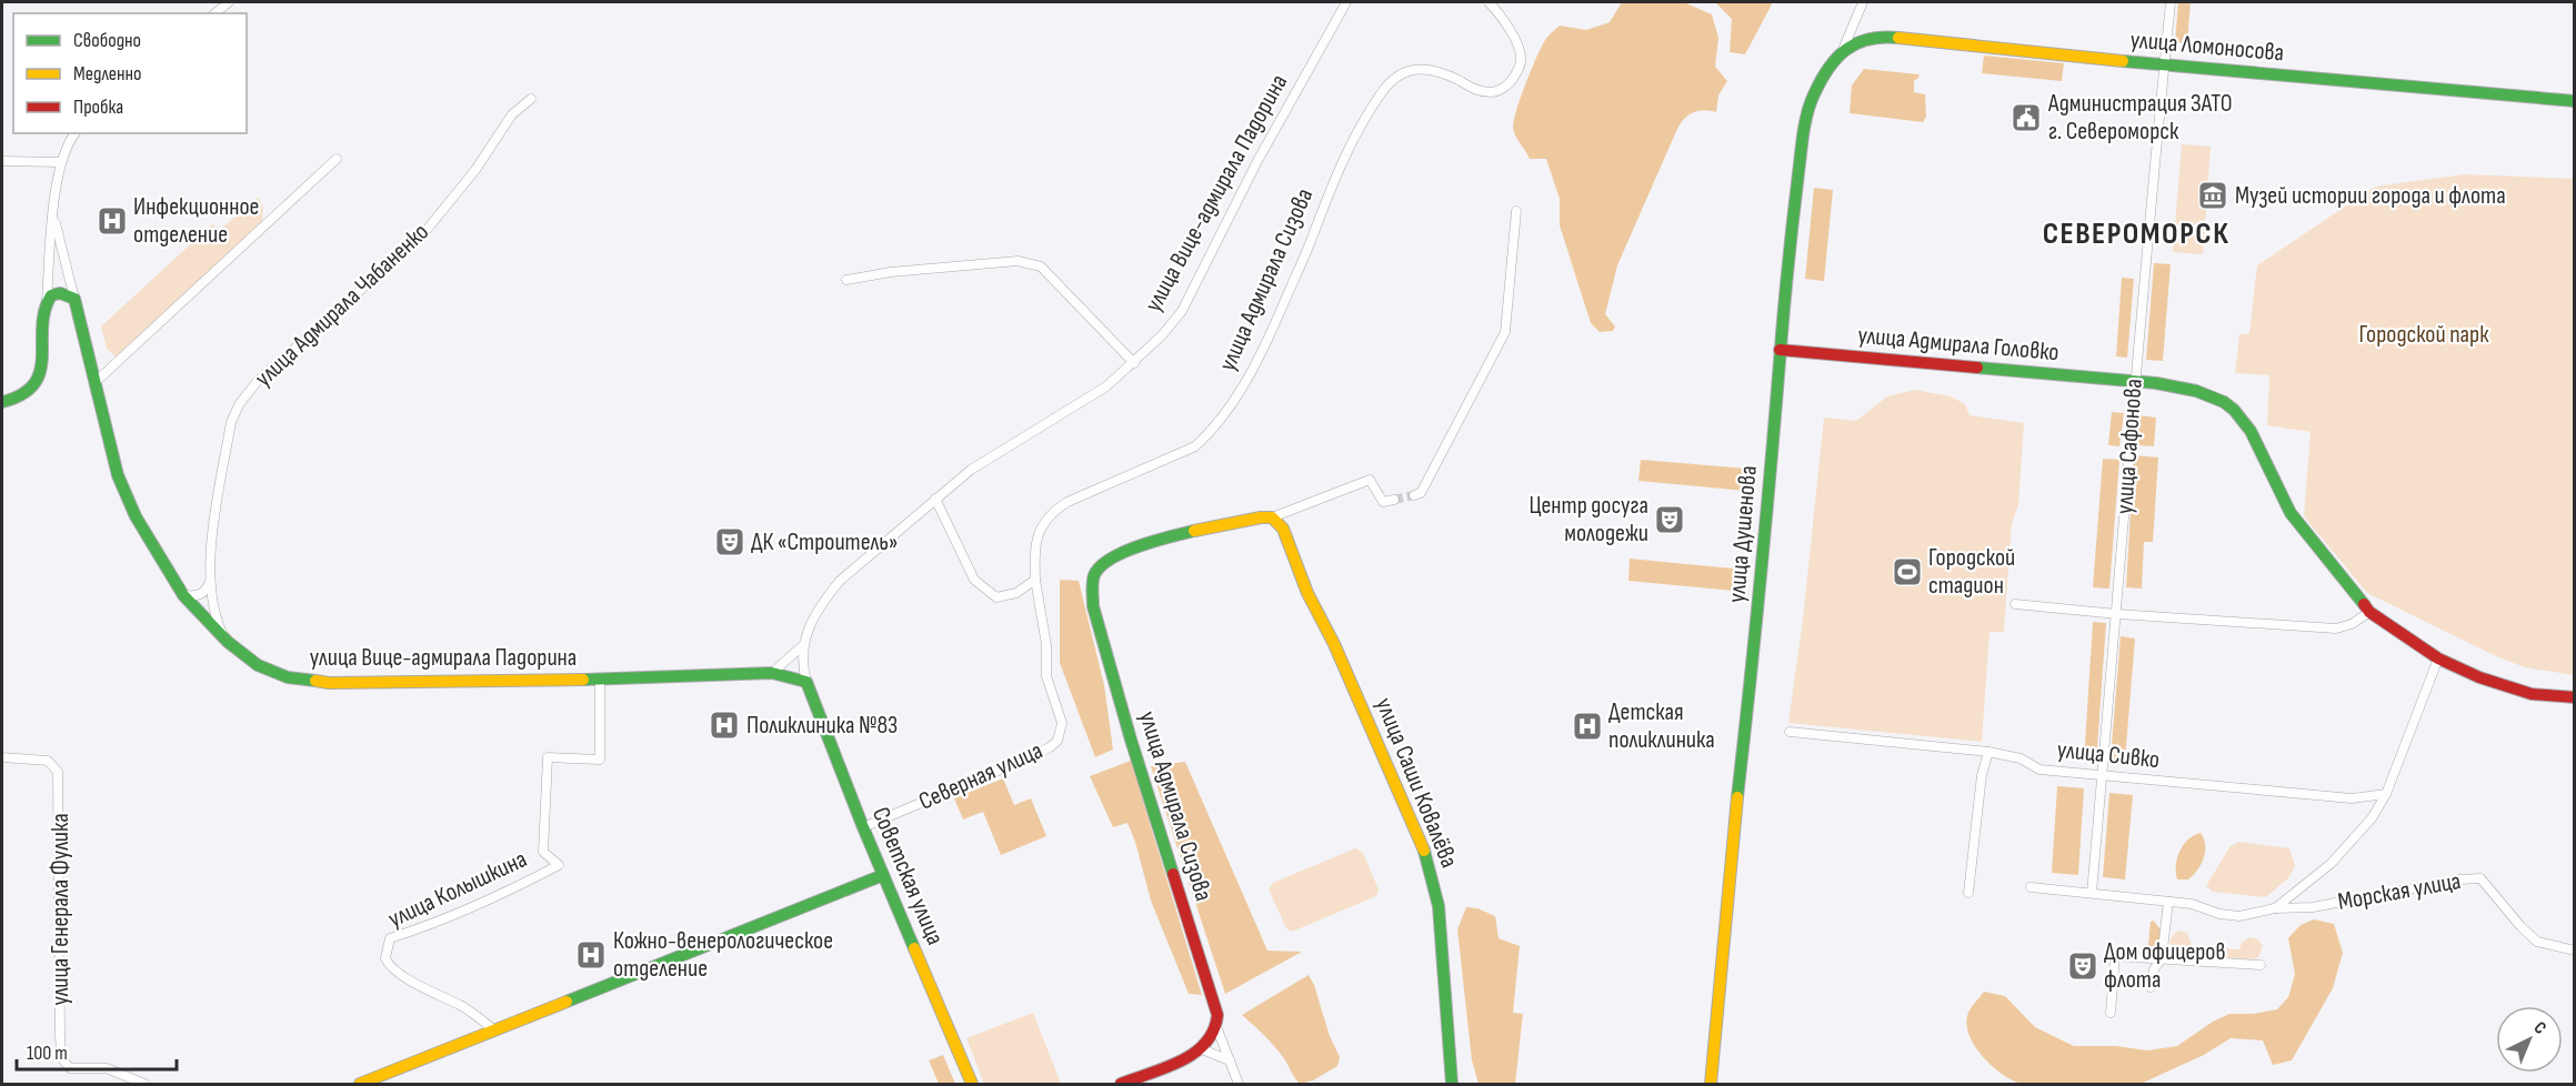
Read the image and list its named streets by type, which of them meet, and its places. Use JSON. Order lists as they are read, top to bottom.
{
  "streets": {
    "street": [
      "улица Ломоносова",
      "улица Вице-адмирала Падорина",
      "улица Адмирала Сизова",
      "улица Адмирала Чабаненко",
      "улица Адмирала Головко",
      "улица Сафонова",
      "улица Душенова",
      "улица Сивко",
      "Северная улица",
      "улица Саши Ковалёва",
      "Советская улица",
      "улица Колышкина",
      "Морская улица",
      "улица Генерала Фулика"
    ]
  },
  "crossings": [
    ["улица Ломоносова", "улица Сафонова"],
    ["улица Ломоносова", "улица Душенова"],
    ["улица Вице-адмирала Падорина", "улица Адмирала Чабаненко"],
    ["улица Вице-адмирала Падорина", "Советская улица"],
    ["улица Вице-адмирала Падорина", "улица Колышкина"],
    ["улица Адмирала Сизова", "Северная улица"],
    ["улица Адмирала Сизова", "улица Саши Ковалёва"],
    ["улица Адмирала Головко", "улица Сафонова"],
    ["улица Адмирала Головко", "улица Душенова"],
    ["улица Сафонова", "улица Сивко"],
    ["Северная улица", "Советская улица"]
  ],
  "districts": ["СЕВЕРОМОРСК"],
  "parks": ["Городской парк"],
  "places": {
    "public building": ["Администрация ЗАТО г. Североморск"],
    "museum": ["Музей истории города и флота"],
    "hospital": [
      "Инфекционное отделение",
      "Поликлиника №83",
      "Детская поликлиника",
      "Кожно-венерологическое отделение"
    ],
    "theatre": ["Центр досуга молодежи", "ДК «Строитель»", "Дом офицеров флота"],
    "sports": ["Городской стадион"]
  },
  "legend": ["Свободно", "Медленно", "Пробка"],
  "scale_bar": "100 m",
  "north": "top right"
}
